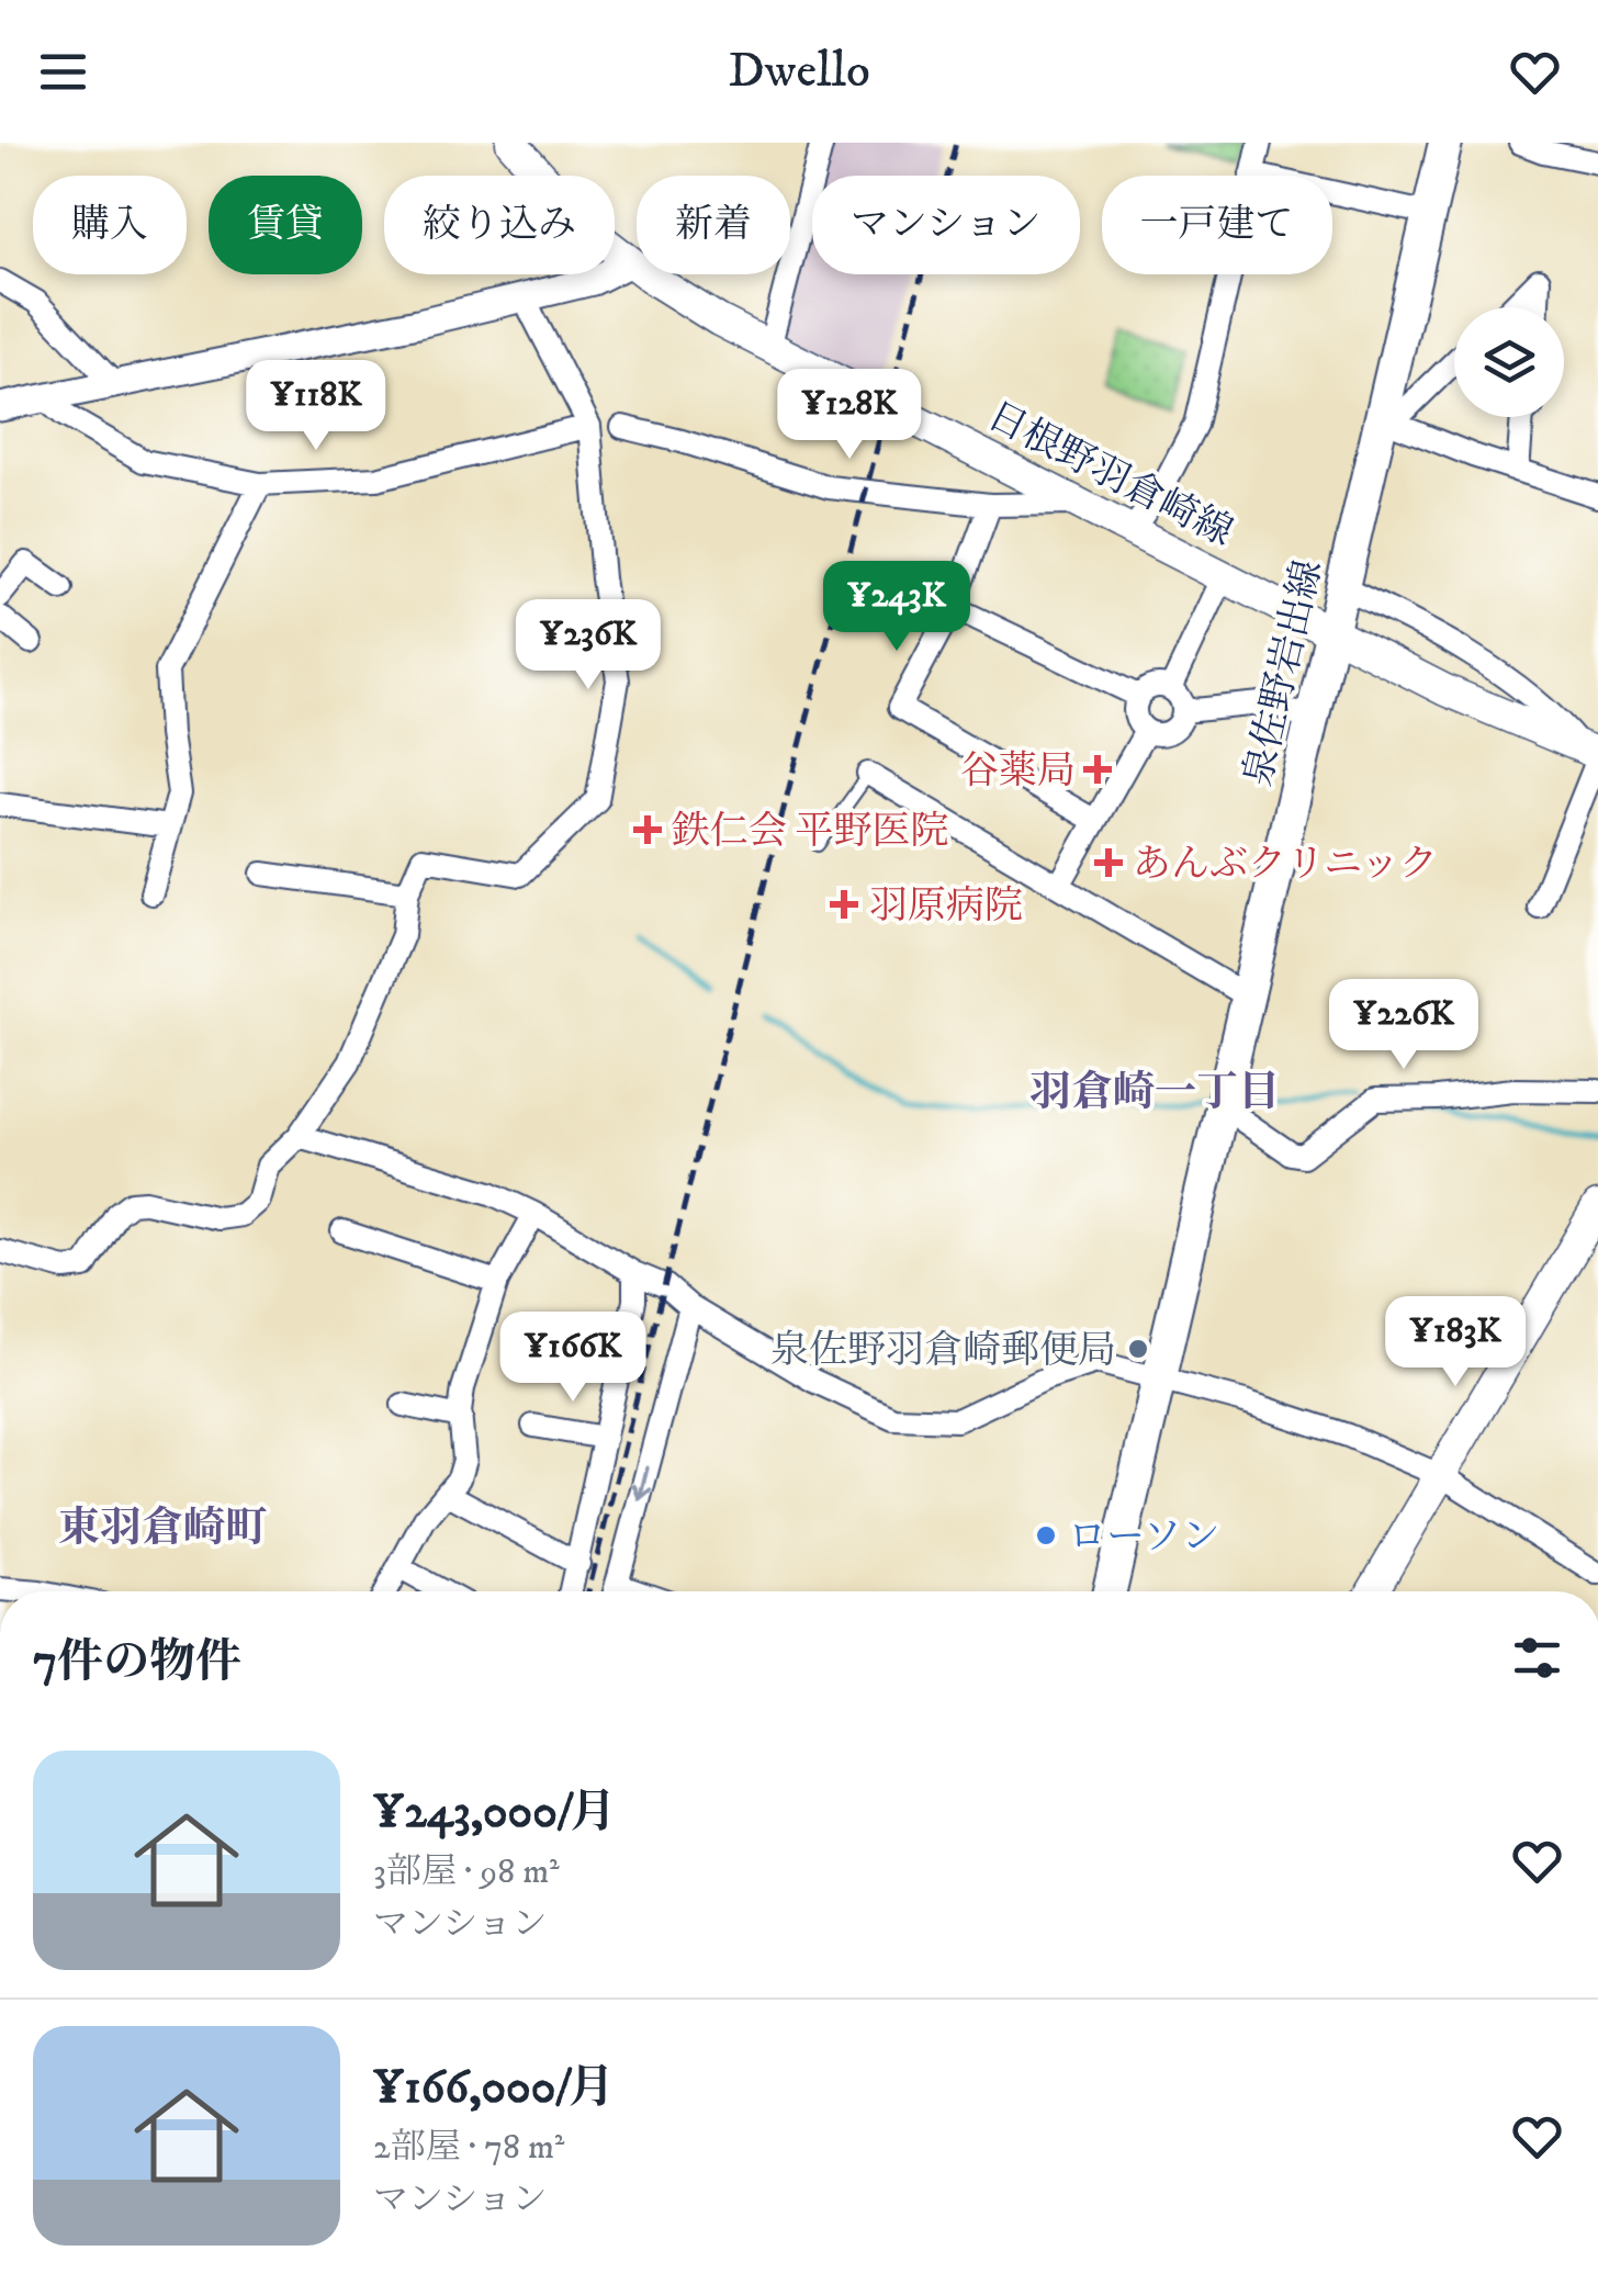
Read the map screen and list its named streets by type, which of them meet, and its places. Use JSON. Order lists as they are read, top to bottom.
{
  "streets": {
    "main road": ["日根野羽倉崎線", "泉佐野岩出線"]
  },
  "crossings": [
    ["日根野羽倉崎線", "泉佐野岩出線"]
  ],
  "districts": ["羽倉崎一丁目", "東羽倉崎町"],
  "places": {
    "health": [
      "谷薬局",
      "鉄仁会 平野医院",
      "あんぶクリニック",
      "羽原病院"
    ],
    "other": ["泉佐野羽倉崎郵便局", "ローソン"]
  },
  "page": {
    "header": "Dwello",
    "chip": [
      "購入",
      "賃貸",
      "絞り込み",
      "新着",
      "マンション",
      "一戸建て"
    ],
    "price": [
      "¥118K",
      "¥128K",
      "¥243K",
      "¥236K",
      "¥226K",
      "¥183K",
      "¥166K"
    ],
    "heading": "7件の物件",
    "list": [
      {
        "name": "¥243,000/月",
        "note": "3部屋 · 98 m² · マンション"
      },
      {
        "name": "¥166,000/月",
        "note": "2部屋 · 78 m² · マンション"
      }
    ]
  }
}
